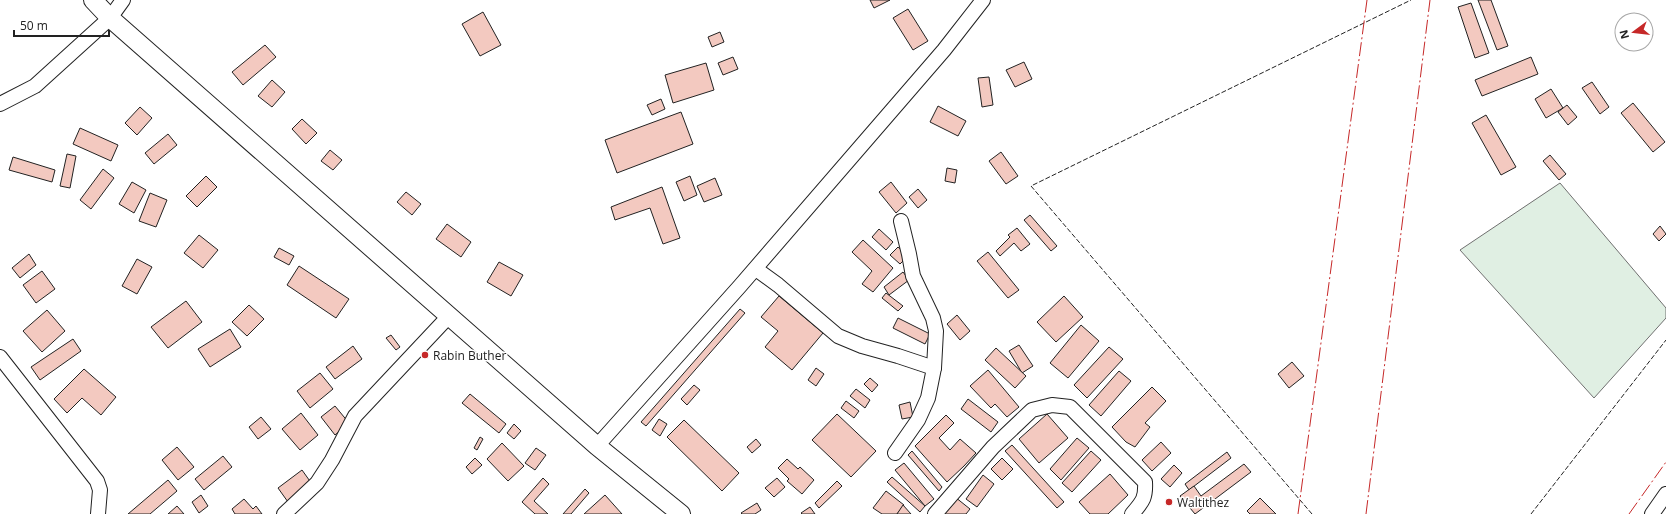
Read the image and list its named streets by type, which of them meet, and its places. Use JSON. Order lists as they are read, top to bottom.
{
  "places": ["Rabin Buther", "Waltithez"],
  "scale_bar": "50 m",
  "north": "left"
}
